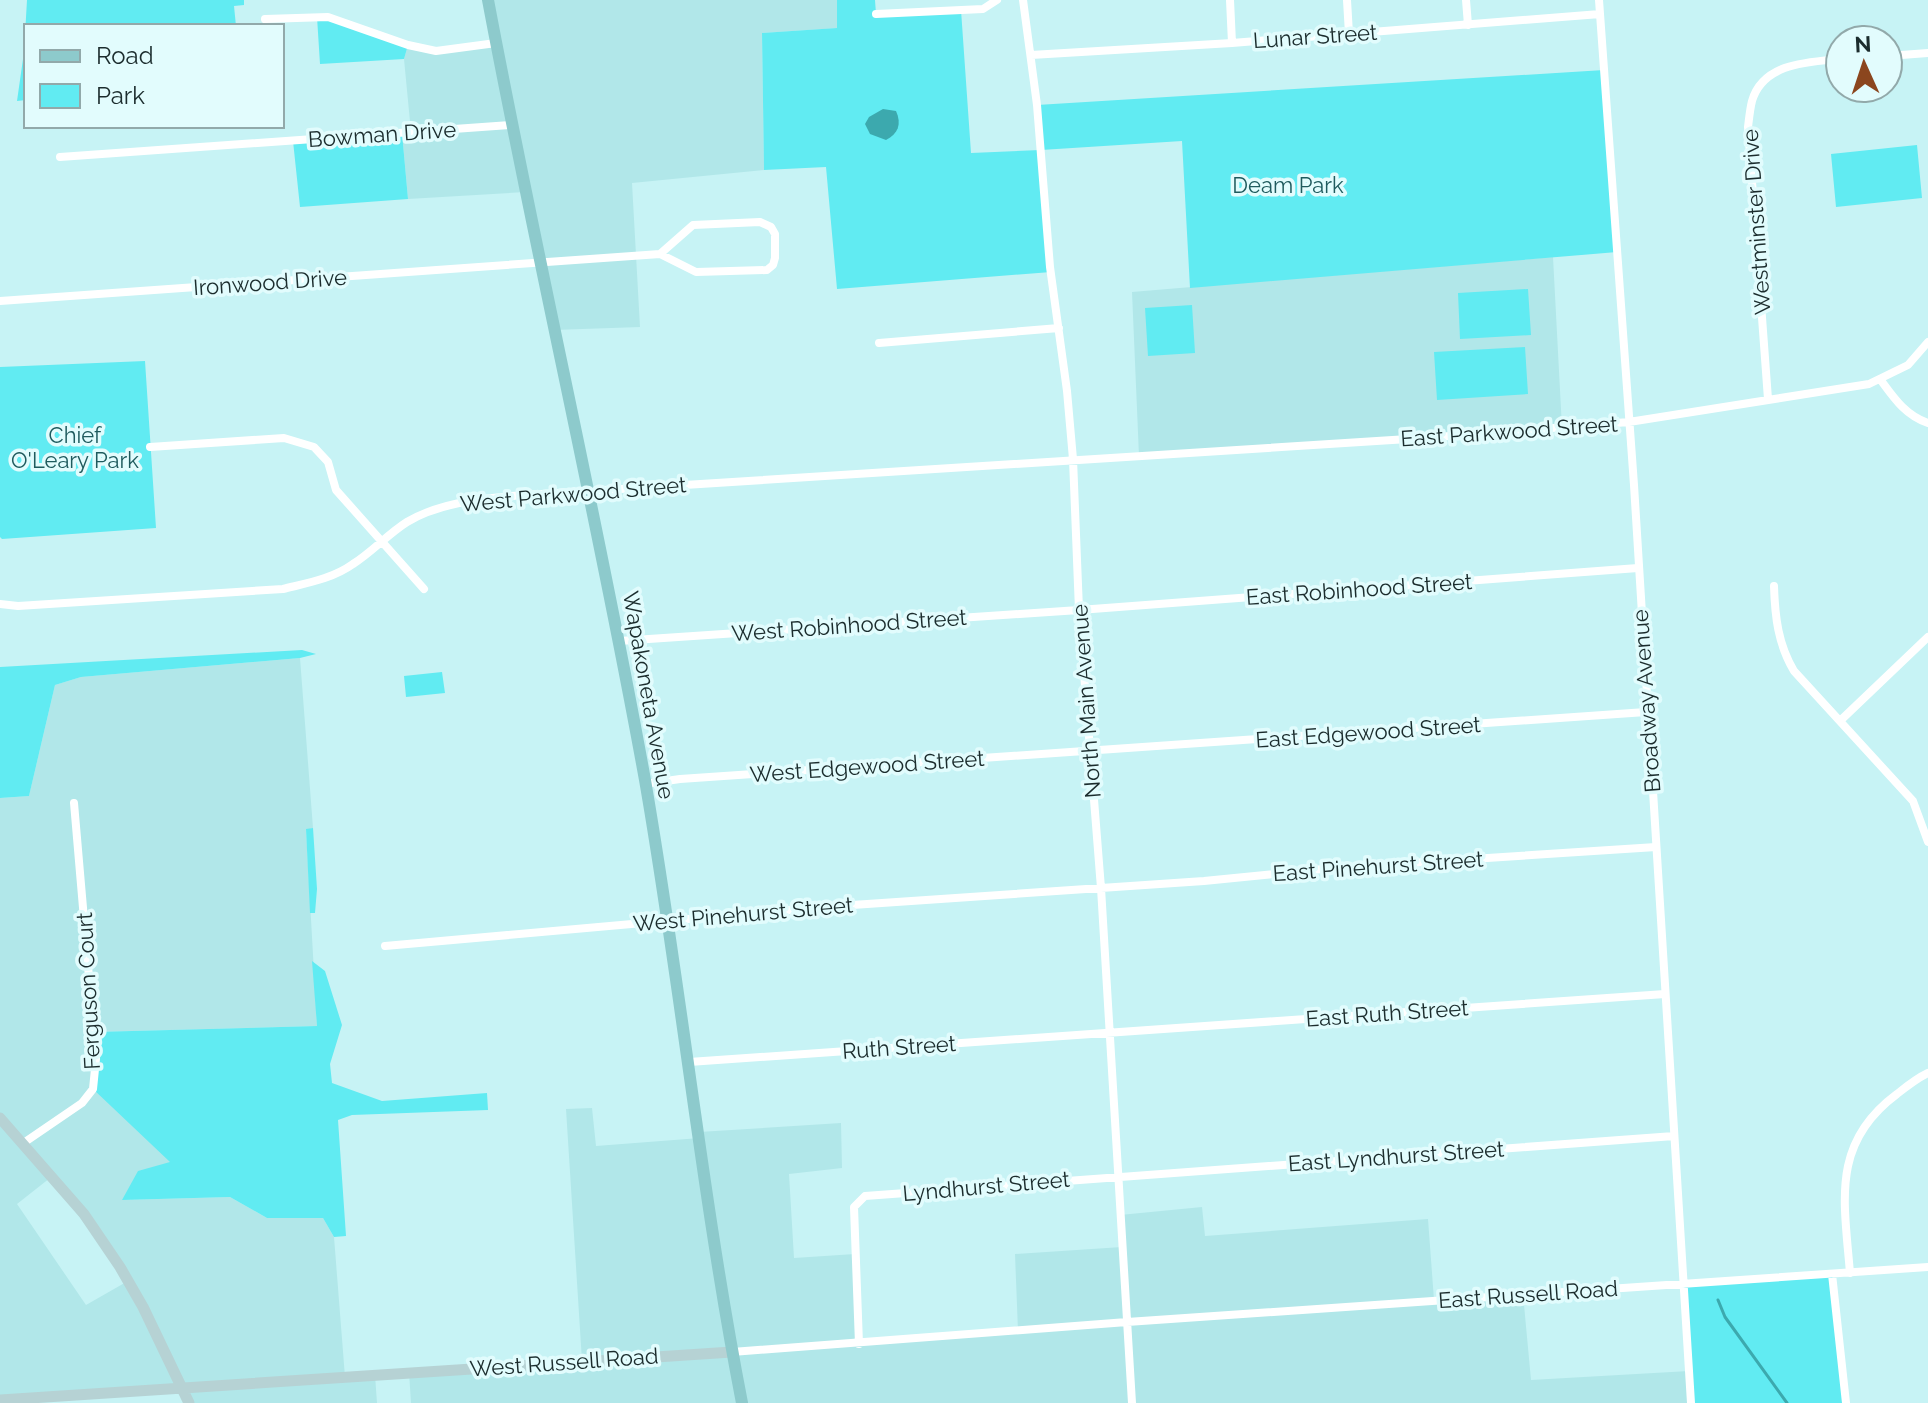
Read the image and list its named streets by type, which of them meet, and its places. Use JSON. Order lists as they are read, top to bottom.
{
  "streets": {
    "main road": ["Wapakoneta Avenue", "West Russell Road"],
    "street": [
      "Lunar Street",
      "Bowman Drive",
      "Westminster Drive",
      "Ironwood Drive",
      "East Parkwood Street",
      "West Parkwood Street",
      "East Robinhood Street",
      "West Robinhood Street",
      "North Main Avenue",
      "Broadway Avenue",
      "East Edgewood Street",
      "West Edgewood Street",
      "East Pinehurst Street",
      "West Pinehurst Street",
      "Ferguson Court",
      "East Ruth Street",
      "Ruth Street",
      "East Lyndhurst Street",
      "Lyndhurst Street",
      "East Russell Road"
    ]
  },
  "crossings": [
    ["Lunar Street", "North Main Avenue"],
    ["Lunar Street", "Broadway Avenue"],
    ["Bowman Drive", "Wapakoneta Avenue"],
    ["Westminster Drive", "East Parkwood Street"],
    ["Ironwood Drive", "Wapakoneta Avenue"],
    ["East Parkwood Street", "West Parkwood Street"],
    ["East Parkwood Street", "North Main Avenue"],
    ["East Parkwood Street", "Broadway Avenue"],
    ["West Parkwood Street", "Wapakoneta Avenue"],
    ["West Parkwood Street", "North Main Avenue"],
    ["East Robinhood Street", "West Robinhood Street"],
    ["East Robinhood Street", "North Main Avenue"],
    ["East Robinhood Street", "Broadway Avenue"],
    ["West Robinhood Street", "Wapakoneta Avenue"],
    ["West Robinhood Street", "North Main Avenue"],
    ["Wapakoneta Avenue", "West Edgewood Street"],
    ["Wapakoneta Avenue", "West Pinehurst Street"],
    ["Wapakoneta Avenue", "Ruth Street"],
    ["Wapakoneta Avenue", "West Russell Road"],
    ["North Main Avenue", "East Edgewood Street"],
    ["North Main Avenue", "West Edgewood Street"],
    ["North Main Avenue", "East Pinehurst Street"],
    ["North Main Avenue", "West Pinehurst Street"],
    ["North Main Avenue", "East Ruth Street"],
    ["North Main Avenue", "Ruth Street"],
    ["North Main Avenue", "East Lyndhurst Street"],
    ["North Main Avenue", "Lyndhurst Street"],
    ["North Main Avenue", "East Russell Road"],
    ["North Main Avenue", "West Russell Road"],
    ["Broadway Avenue", "East Edgewood Street"],
    ["Broadway Avenue", "East Pinehurst Street"],
    ["Broadway Avenue", "East Ruth Street"],
    ["Broadway Avenue", "East Lyndhurst Street"],
    ["Broadway Avenue", "East Russell Road"],
    ["East Edgewood Street", "West Edgewood Street"],
    ["East Pinehurst Street", "West Pinehurst Street"],
    ["East Ruth Street", "Ruth Street"],
    ["East Lyndhurst Street", "Lyndhurst Street"],
    ["Lyndhurst Street", "West Russell Road"],
    ["East Russell Road", "West Russell Road"]
  ],
  "parks": ["Deam Park", "Chief O'Leary Park"],
  "legend": ["Road", "Park"],
  "north": "top"
}
